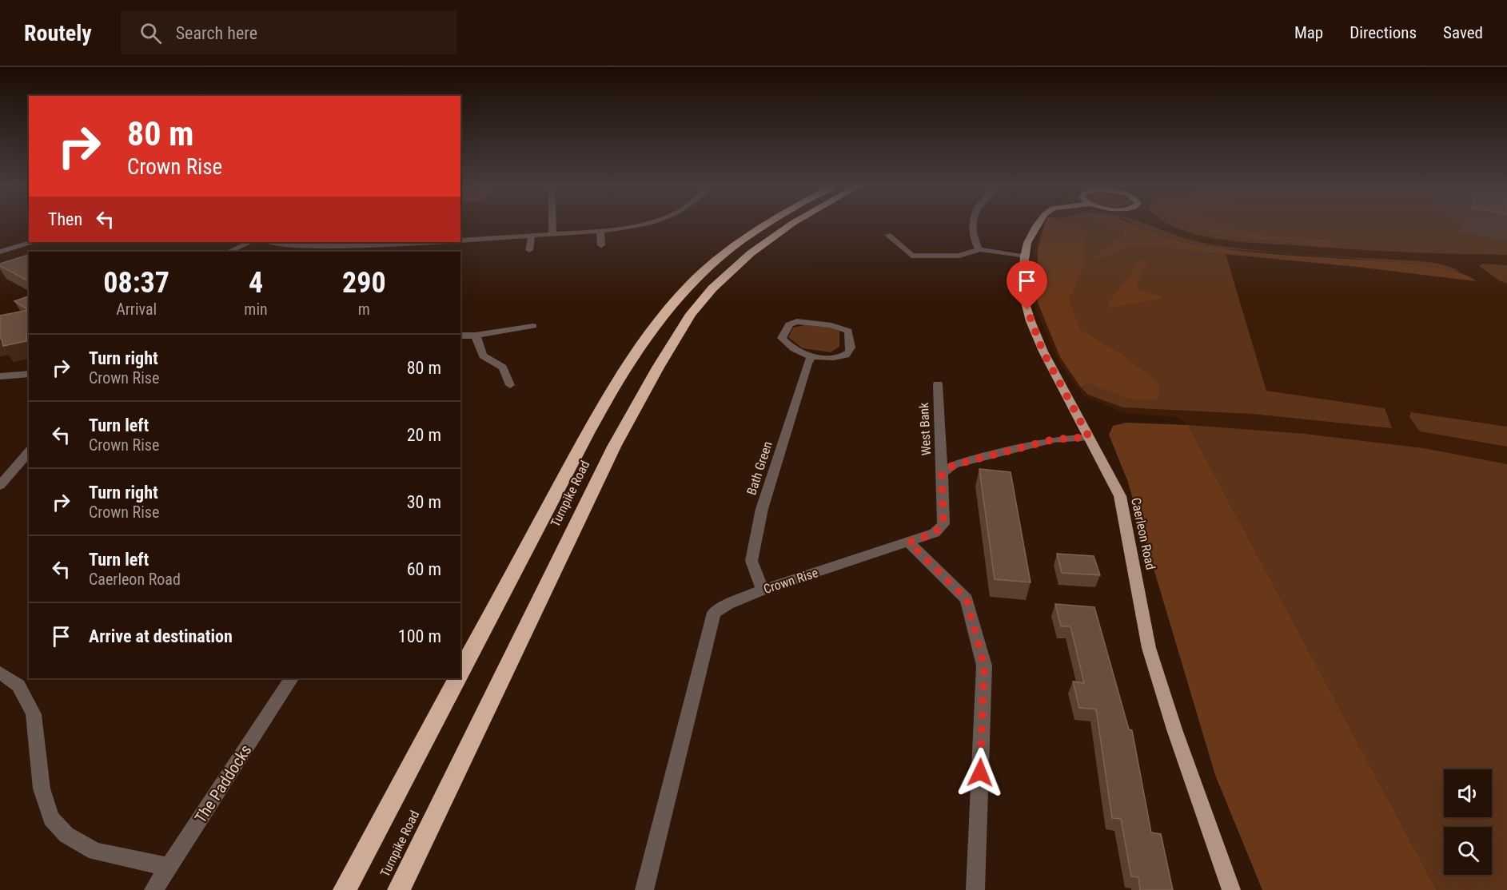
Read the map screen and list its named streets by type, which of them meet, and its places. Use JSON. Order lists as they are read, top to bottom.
{
  "streets": {
    "highway": ["Turnpike Road"],
    "main road": ["Caerleon Road"],
    "street": [
      "West Bank",
      "Bath Green",
      "Crown Rise",
      "The Paddocks"
    ]
  },
  "crossings": [
    ["West Bank", "Crown Rise"],
    ["Bath Green", "Crown Rise"]
  ],
  "page": {
    "header": "Routely",
    "search": "Search here",
    "nav": ["Map", "Directions", "Saved"],
    "turn": ["80 m", "Crown Rise"],
    "then": "Then",
    "eta": [
      "08:37",
      "Arrival",
      "4",
      "min",
      "290",
      "m"
    ],
    "list": [
      {
        "name": "Turn right",
        "note": "Crown Rise",
        "value": "80 m"
      },
      {
        "name": "Turn left",
        "note": "Crown Rise",
        "value": "20 m"
      },
      {
        "name": "Turn right",
        "note": "Crown Rise",
        "value": "30 m"
      },
      {
        "name": "Turn left",
        "note": "Caerleon Road",
        "value": "60 m"
      },
      {
        "name": "Arrive at destination",
        "value": "100 m"
      }
    ]
  }
}
